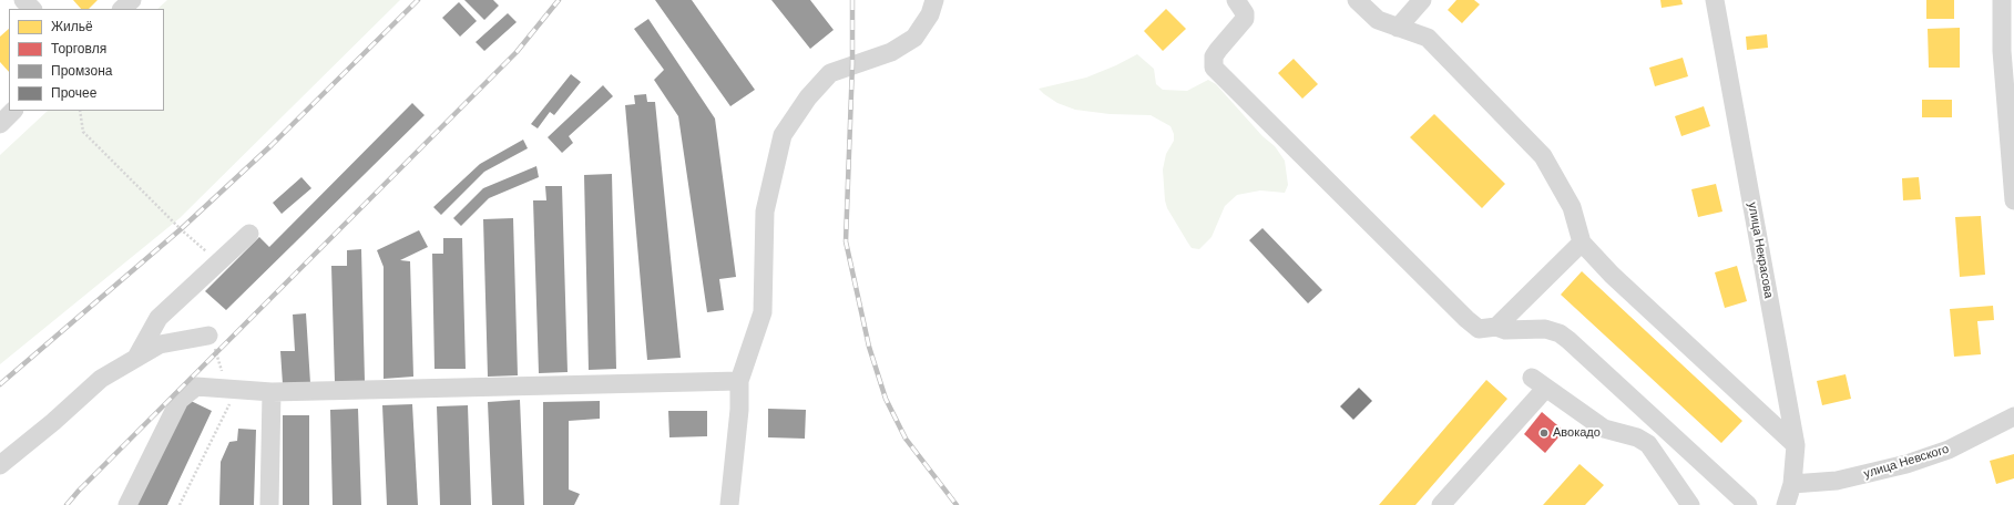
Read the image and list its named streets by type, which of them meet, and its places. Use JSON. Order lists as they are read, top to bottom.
{
  "streets": {
    "street": ["улица Некрасова", "улица Невского"]
  },
  "crossings": [
    ["улица Некрасова", "улица Невского"]
  ],
  "places": ["Авокадо"],
  "legend": [
    "Жильё",
    "Торговля",
    "Промзона",
    "Прочее"
  ]
}
